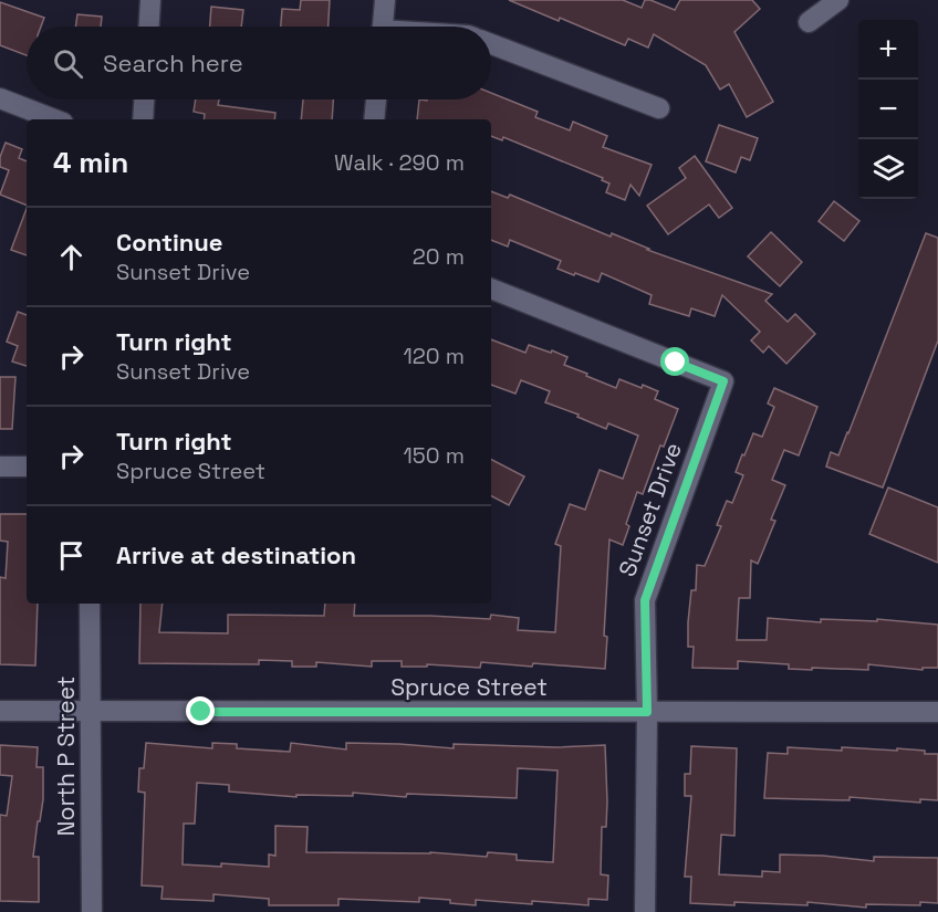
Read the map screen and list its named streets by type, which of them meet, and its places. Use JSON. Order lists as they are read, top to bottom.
{
  "streets": {
    "street": ["Sunset Drive", "Spruce Street", "North P Street"]
  },
  "crossings": [
    ["Sunset Drive", "Spruce Street"],
    ["Spruce Street", "North P Street"]
  ],
  "page": {
    "map_buttons": ["+", "−"],
    "search": "Search here",
    "heading": ["4 min", "Walk · 290 m"],
    "list": [
      ["Continue", "Sunset Drive", "20 m"],
      ["Turn right", "Sunset Drive", "120 m"],
      ["Turn right", "Spruce Street", "150 m"],
      "Arrive at destination"
    ]
  }
}
